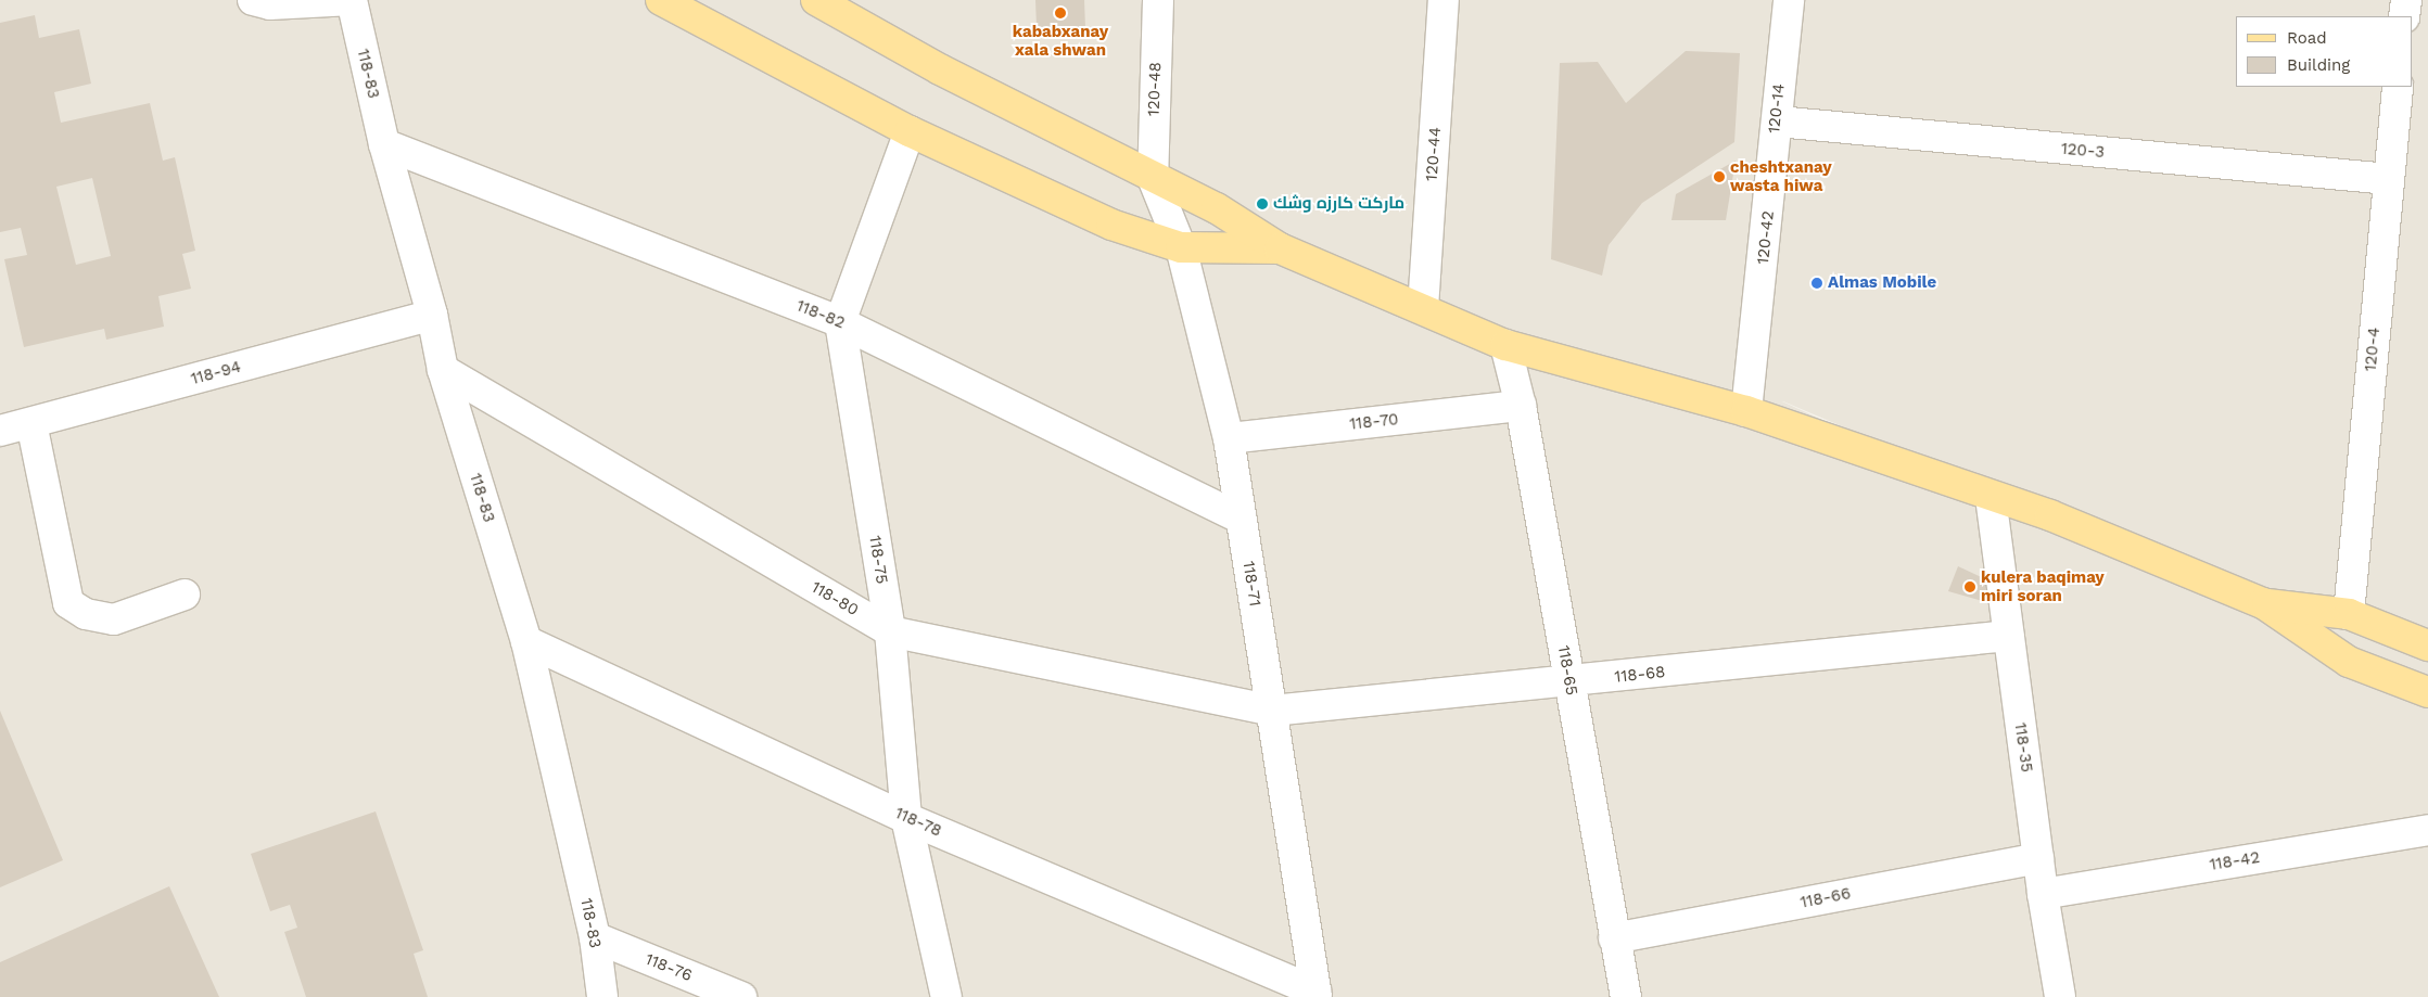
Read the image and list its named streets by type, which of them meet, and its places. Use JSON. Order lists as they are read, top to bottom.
{
  "streets": {
    "street": [
      "118-83",
      "120-48",
      "120-14",
      "120-3",
      "120-44",
      "120-42",
      "118-82",
      "120-4",
      "118-94",
      "118-70",
      "118-75",
      "118-71",
      "118-80",
      "118-65",
      "118-68",
      "118-35",
      "118-78",
      "118-42",
      "118-66",
      "118-76"
    ]
  },
  "crossings": [
    ["118-83", "118-82"],
    ["118-83", "118-94"],
    ["118-83", "118-80"],
    ["118-83", "118-78"],
    ["118-83", "118-76"],
    ["120-48", "118-71"],
    ["120-14", "120-42"],
    ["120-3", "120-42"],
    ["120-3", "120-4"],
    ["118-82", "118-75"],
    ["118-82", "118-71"],
    ["118-70", "118-71"],
    ["118-70", "118-65"],
    ["118-75", "118-80"],
    ["118-75", "118-78"],
    ["118-71", "118-80"],
    ["118-71", "118-68"],
    ["118-71", "118-78"],
    ["118-80", "118-68"],
    ["118-65", "118-68"],
    ["118-65", "118-66"],
    ["118-68", "118-35"],
    ["118-35", "118-42"],
    ["118-35", "118-66"]
  ],
  "places": [
    "kababxanay xala shwan",
    "cheshtxanay wasta hiwa",
    "ماركت كارزه وشك",
    "Almas Mobile",
    "kulera baqimay miri soran"
  ],
  "legend": ["Road", "Building"]
}
